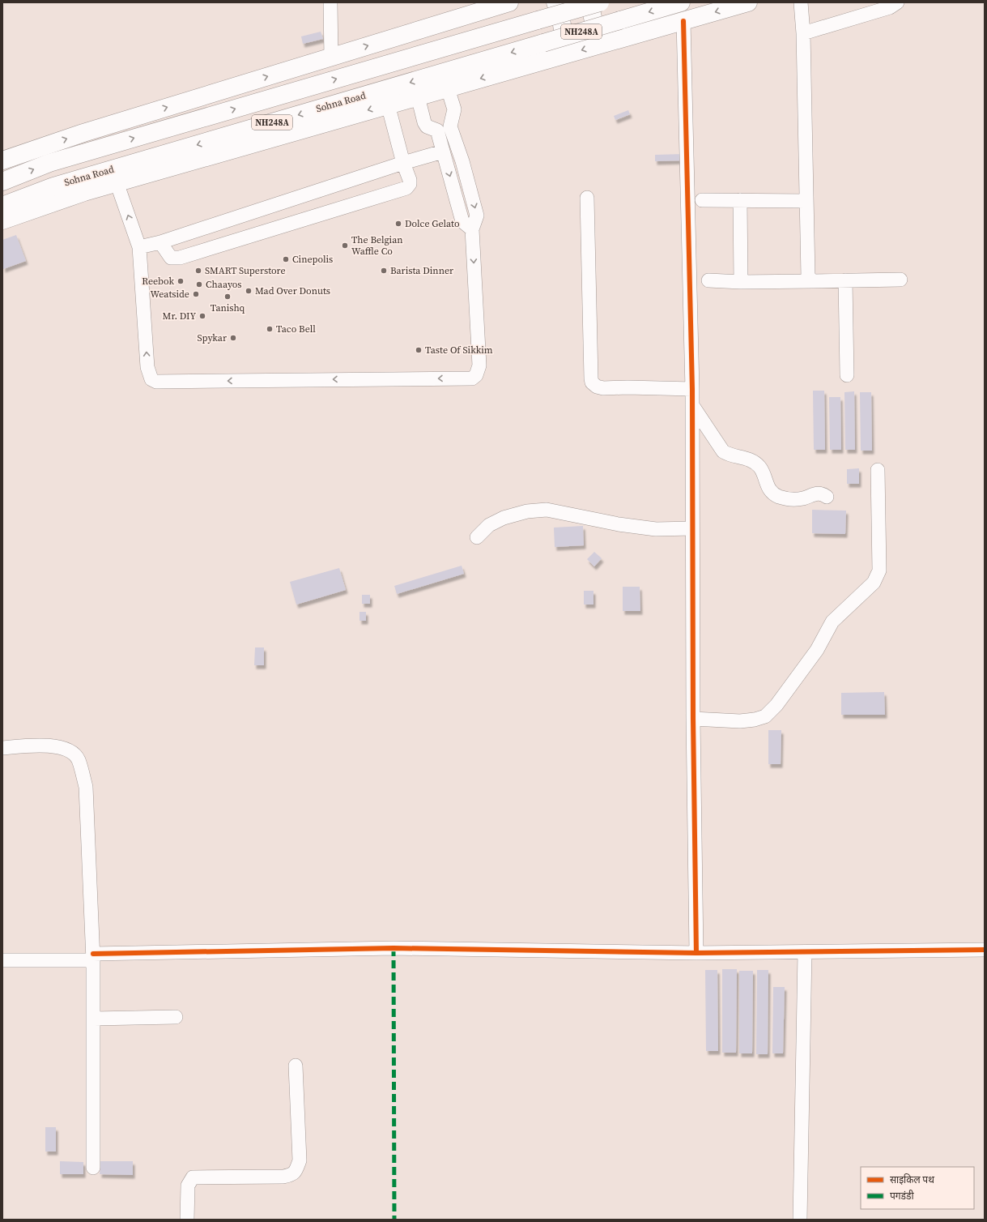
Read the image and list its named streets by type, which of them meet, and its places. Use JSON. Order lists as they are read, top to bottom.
{
  "streets": {
    "main road": ["NH248A", "Sohna Road"]
  },
  "places": [
    "Dolce Gelato",
    "The Belgian Waffle Co",
    "Cinepolis",
    "SMART Superstore",
    "Barista Dinner",
    "Reebok",
    "Chaayos",
    "Mad Over Donuts",
    "Weatside",
    "Tanishq",
    "Mr. DIY",
    "Taco Bell",
    "Spykar",
    "Taste Of Sikkim"
  ],
  "legend": ["साइकिल पथ", "पगडंडी"]
}
